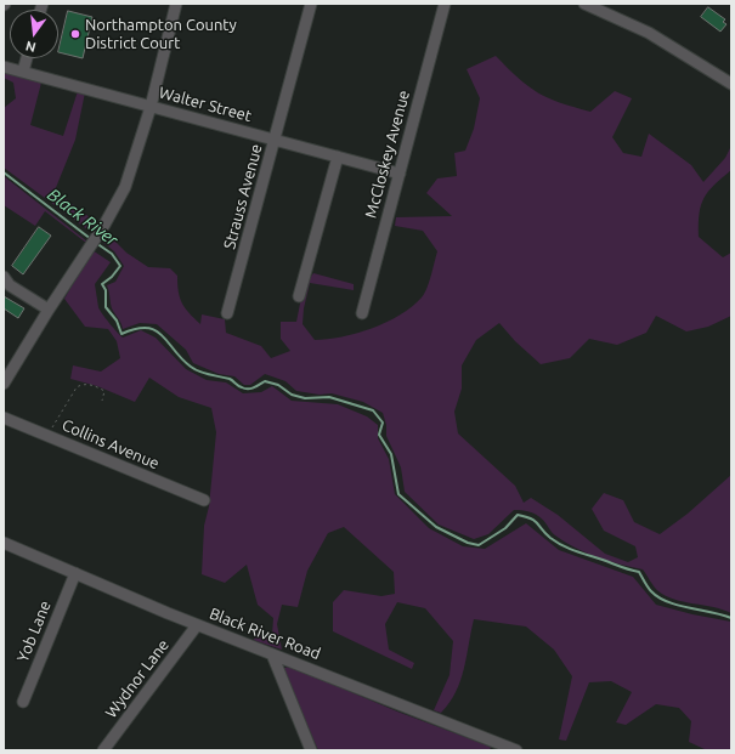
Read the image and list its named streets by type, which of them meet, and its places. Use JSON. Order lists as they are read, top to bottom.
{
  "streets": {
    "street": [
      "Walter Street",
      "McCloskey Avenue",
      "Strauss Avenue",
      "Collins Avenue",
      "Yob Lane",
      "Black River Road",
      "Wydnor Lane"
    ]
  },
  "crossings": [
    ["Walter Street", "McCloskey Avenue"],
    ["Walter Street", "Strauss Avenue"],
    ["Yob Lane", "Black River Road"],
    ["Black River Road", "Wydnor Lane"]
  ],
  "water": ["Black River"],
  "places": ["Northampton County District Court"],
  "north": "bottom"
}
